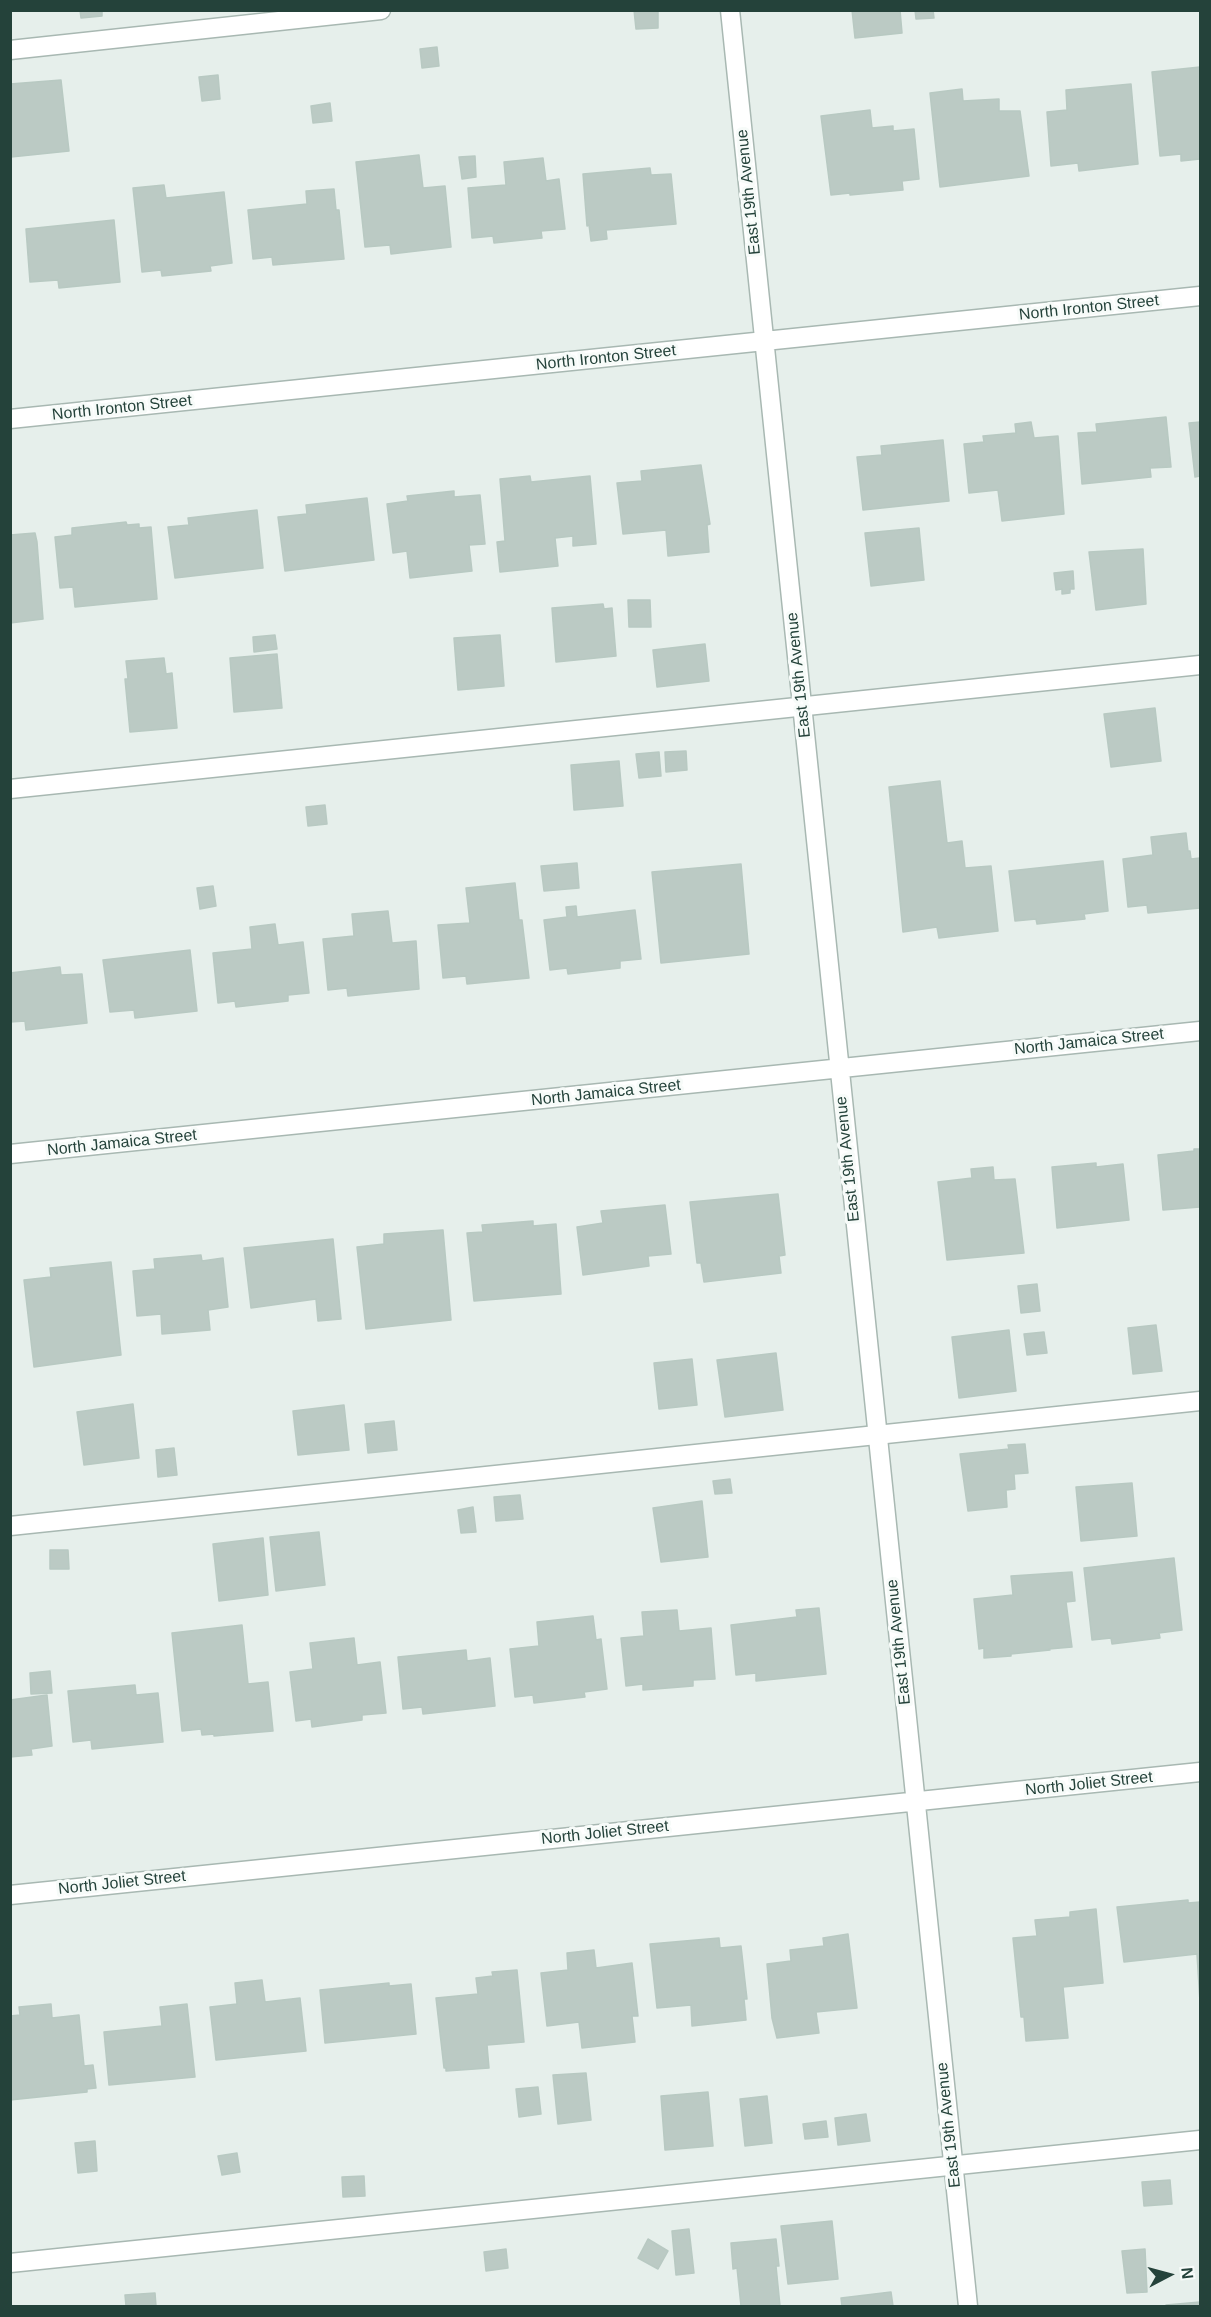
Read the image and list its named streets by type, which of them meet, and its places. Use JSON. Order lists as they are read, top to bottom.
{
  "streets": {
    "street": [
      "East 19th Avenue",
      "North Ironton Street",
      "North Jamaica Street",
      "North Joliet Street"
    ]
  },
  "crossings": [
    ["East 19th Avenue", "North Ironton Street"],
    ["East 19th Avenue", "North Jamaica Street"],
    ["East 19th Avenue", "North Joliet Street"]
  ],
  "north": "right"
}
